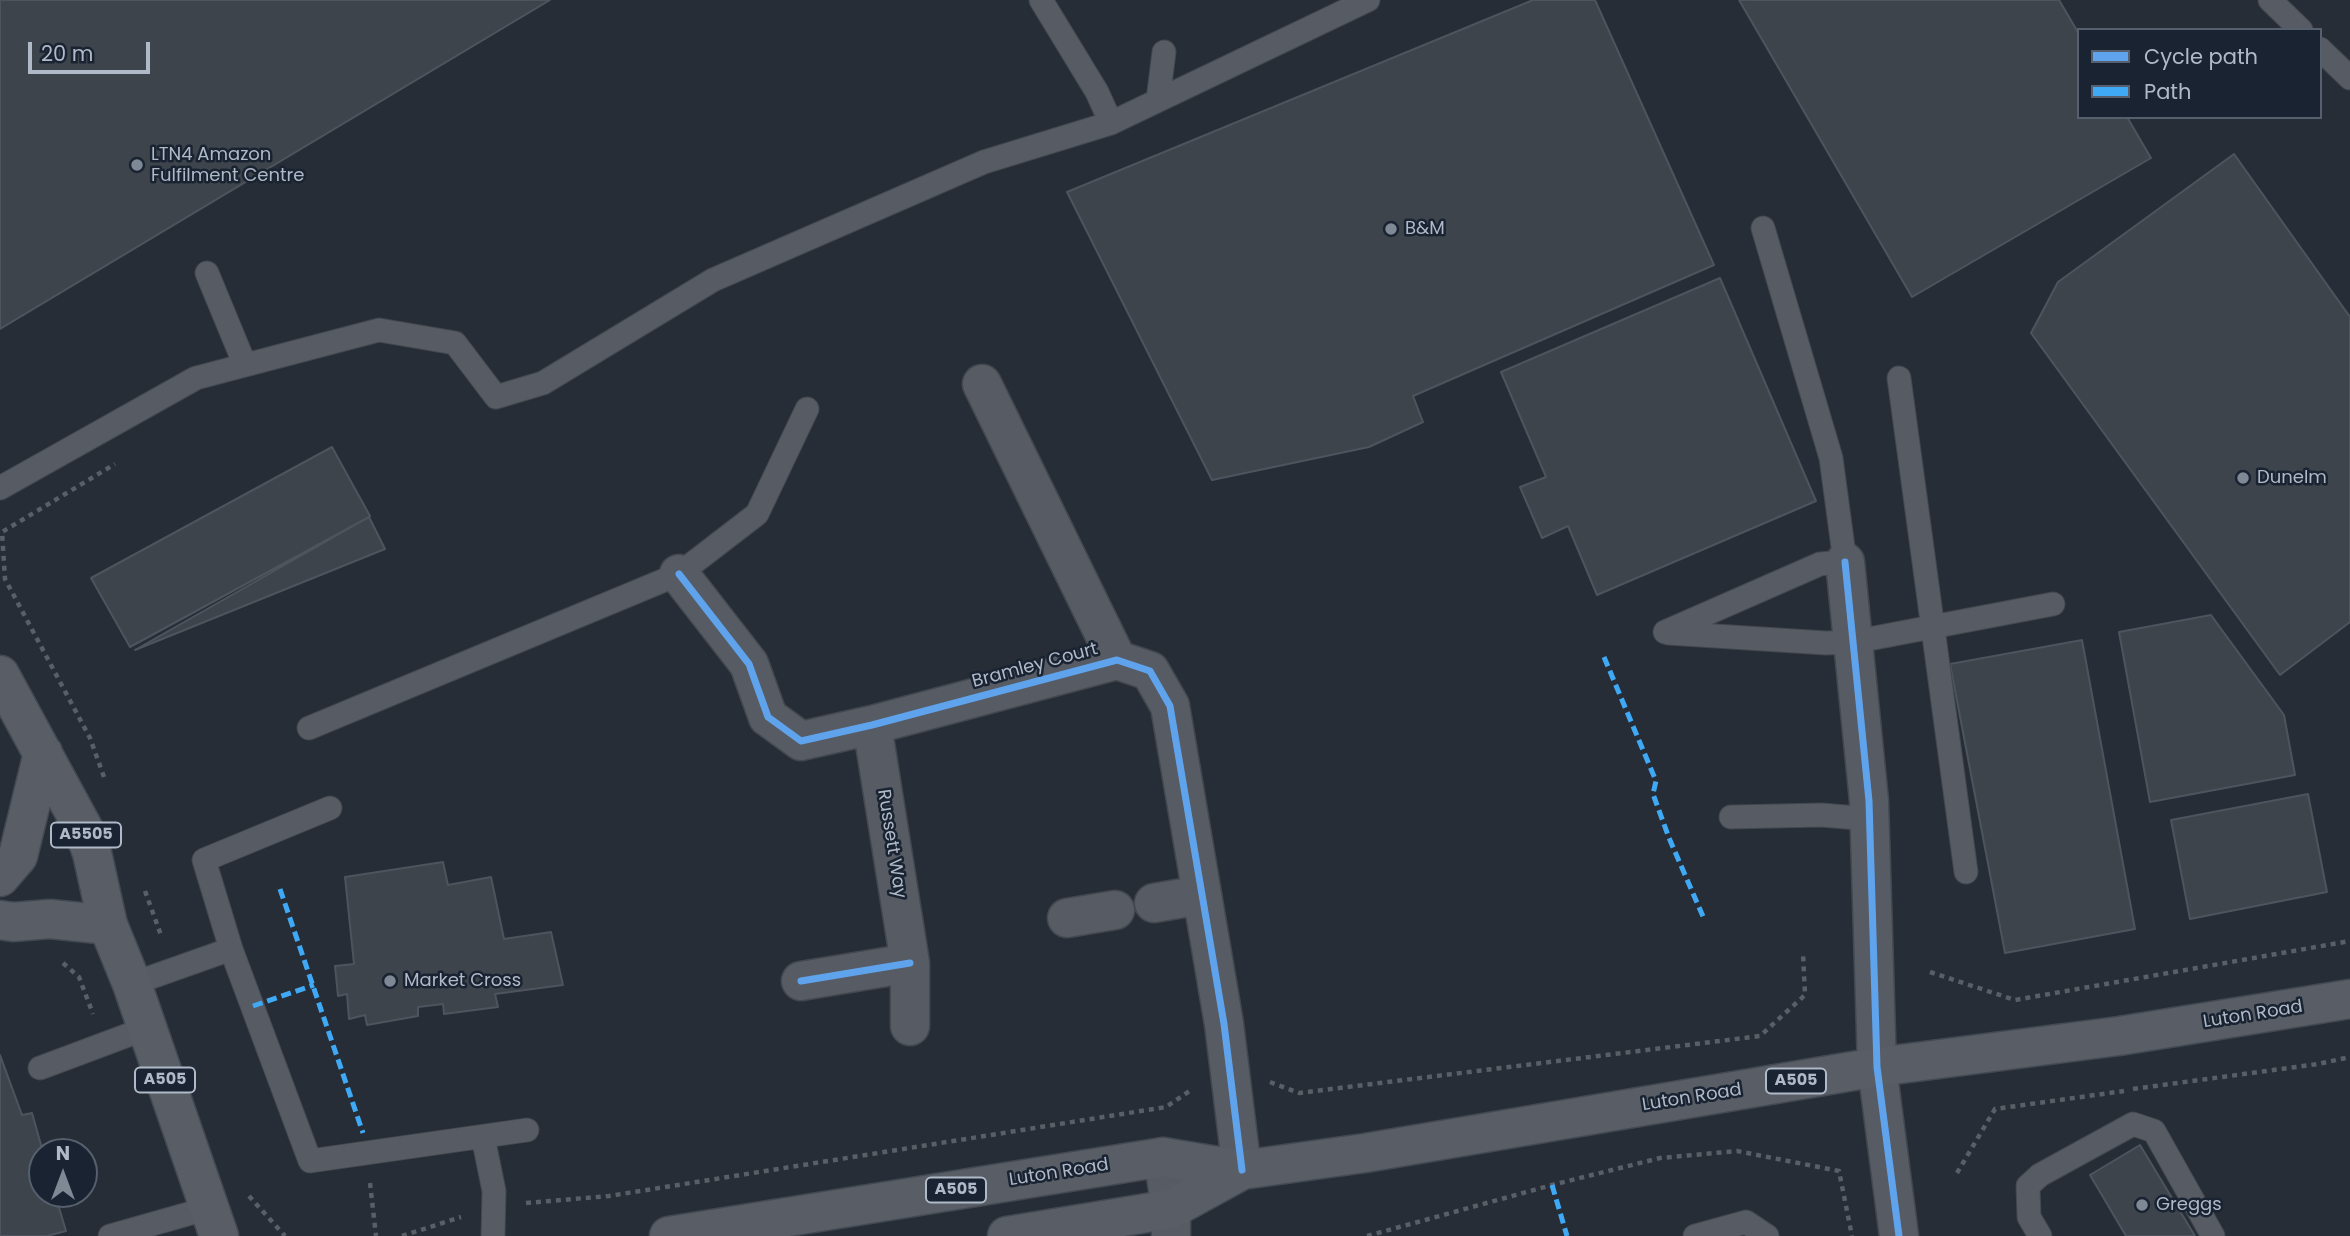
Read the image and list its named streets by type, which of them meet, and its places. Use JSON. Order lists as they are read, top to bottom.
{
  "streets": {
    "main road": ["A5505", "Luton Road", "A505"],
    "street": ["Bramley Court", "Russett Way"]
  },
  "crossings": [
    ["Bramley Court", "Russett Way"],
    ["Bramley Court", "Luton Road"],
    ["A5505", "A505"]
  ],
  "places": [
    "LTN4 Amazon Fulfilment Centre",
    "B&M",
    "Dunelm",
    "Market Cross",
    "Greggs"
  ],
  "legend": ["Cycle path", "Path"],
  "scale_bar": "20 m",
  "north": "top"
}
